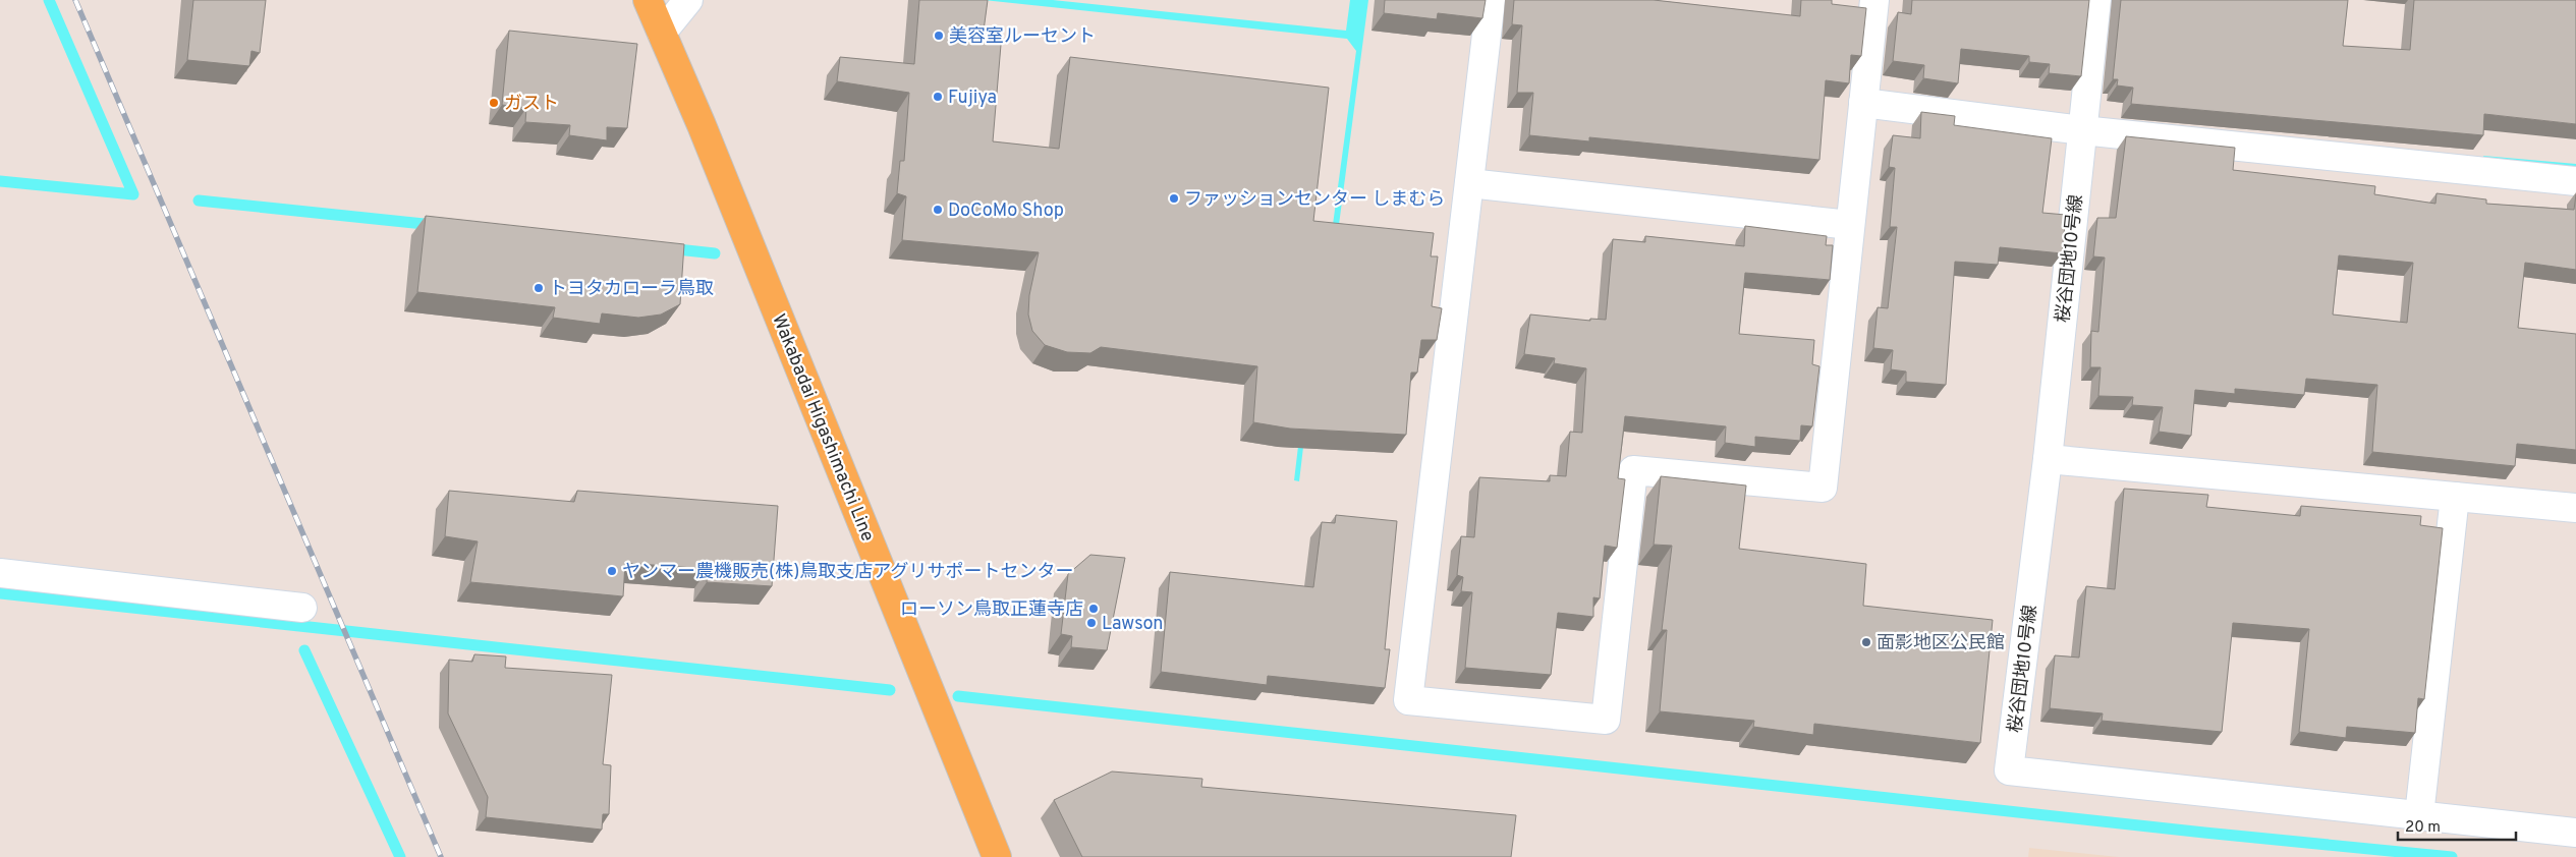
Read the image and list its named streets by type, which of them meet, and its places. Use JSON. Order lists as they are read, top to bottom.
{
  "streets": {
    "main road": ["Wakabadai Higashimachi Line"],
    "street": ["桜谷団地10号線"]
  },
  "places": [
    "美容室ルーセント",
    "Fujiya",
    "ガスト",
    "ファッションセンター しまむら",
    "DoCoMo Shop",
    "トヨタカローラ鳥取",
    "ヤンマー農機販売(株)鳥取支店アグリサポートセンター",
    "ローソン鳥取正蓮寺店",
    "Lawson",
    "面影地区公民館"
  ],
  "scale_bar": "20 m"
}
